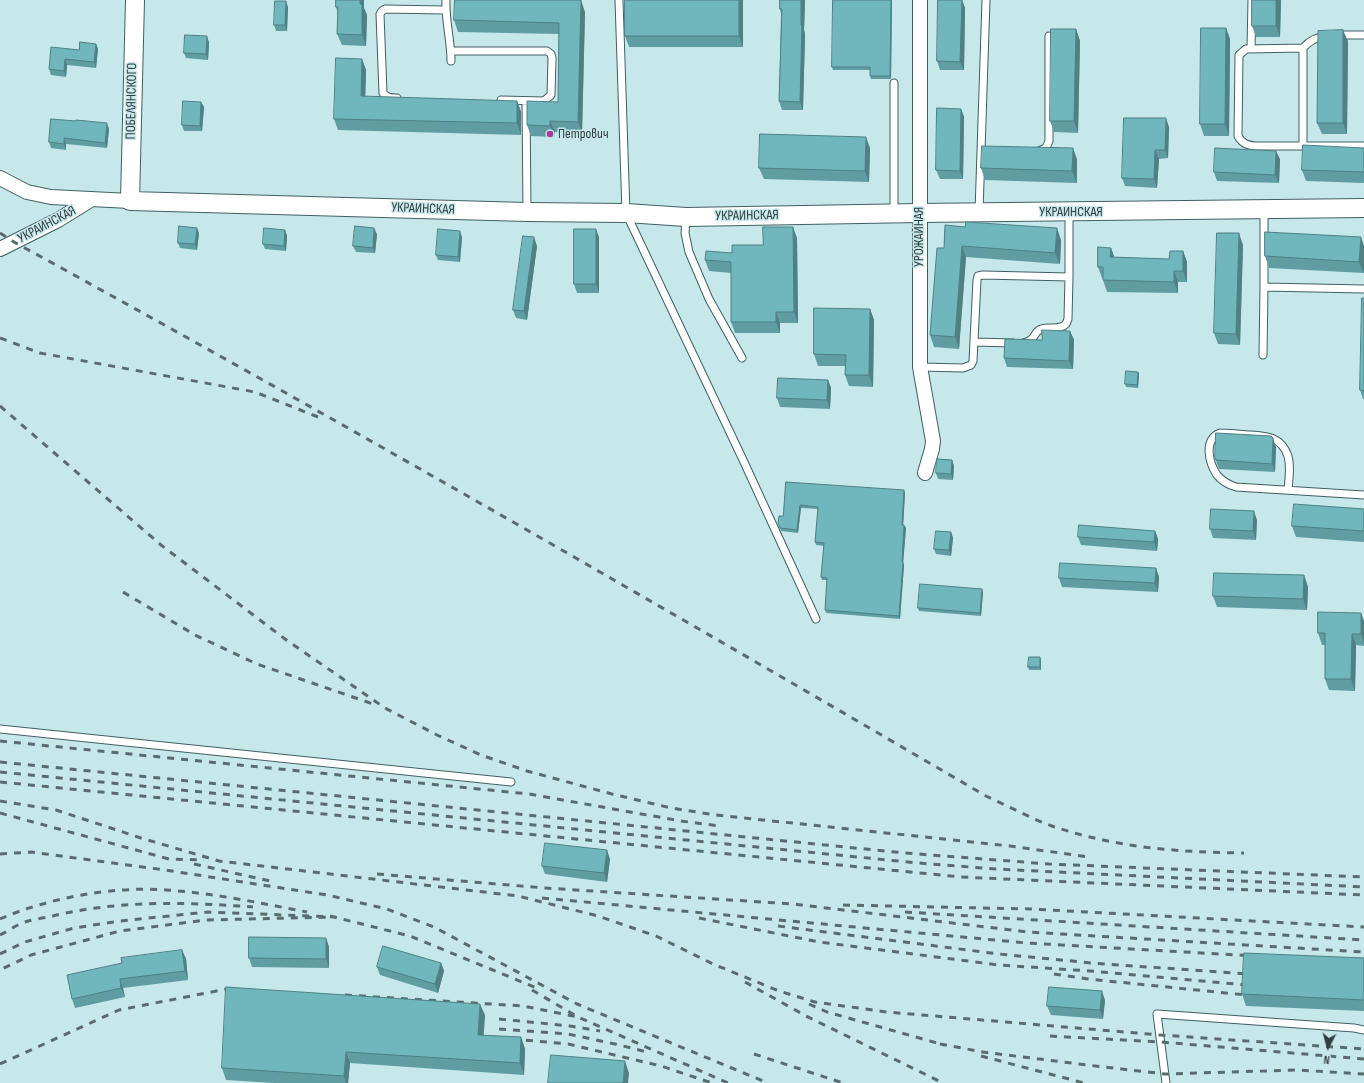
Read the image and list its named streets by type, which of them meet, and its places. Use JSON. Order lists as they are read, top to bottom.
{
  "streets": {
    "street": ["ПОБЕЛЯНСКОГО", "УКРАИНСКАЯ", "УРОЖАЙНАЯ"]
  },
  "crossings": [
    ["ПОБЕЛЯНСКОГО", "УКРАИНСКАЯ"],
    ["УКРАИНСКАЯ", "УРОЖАЙНАЯ"]
  ],
  "places": ["Петрович"],
  "north": "bottom"
}
